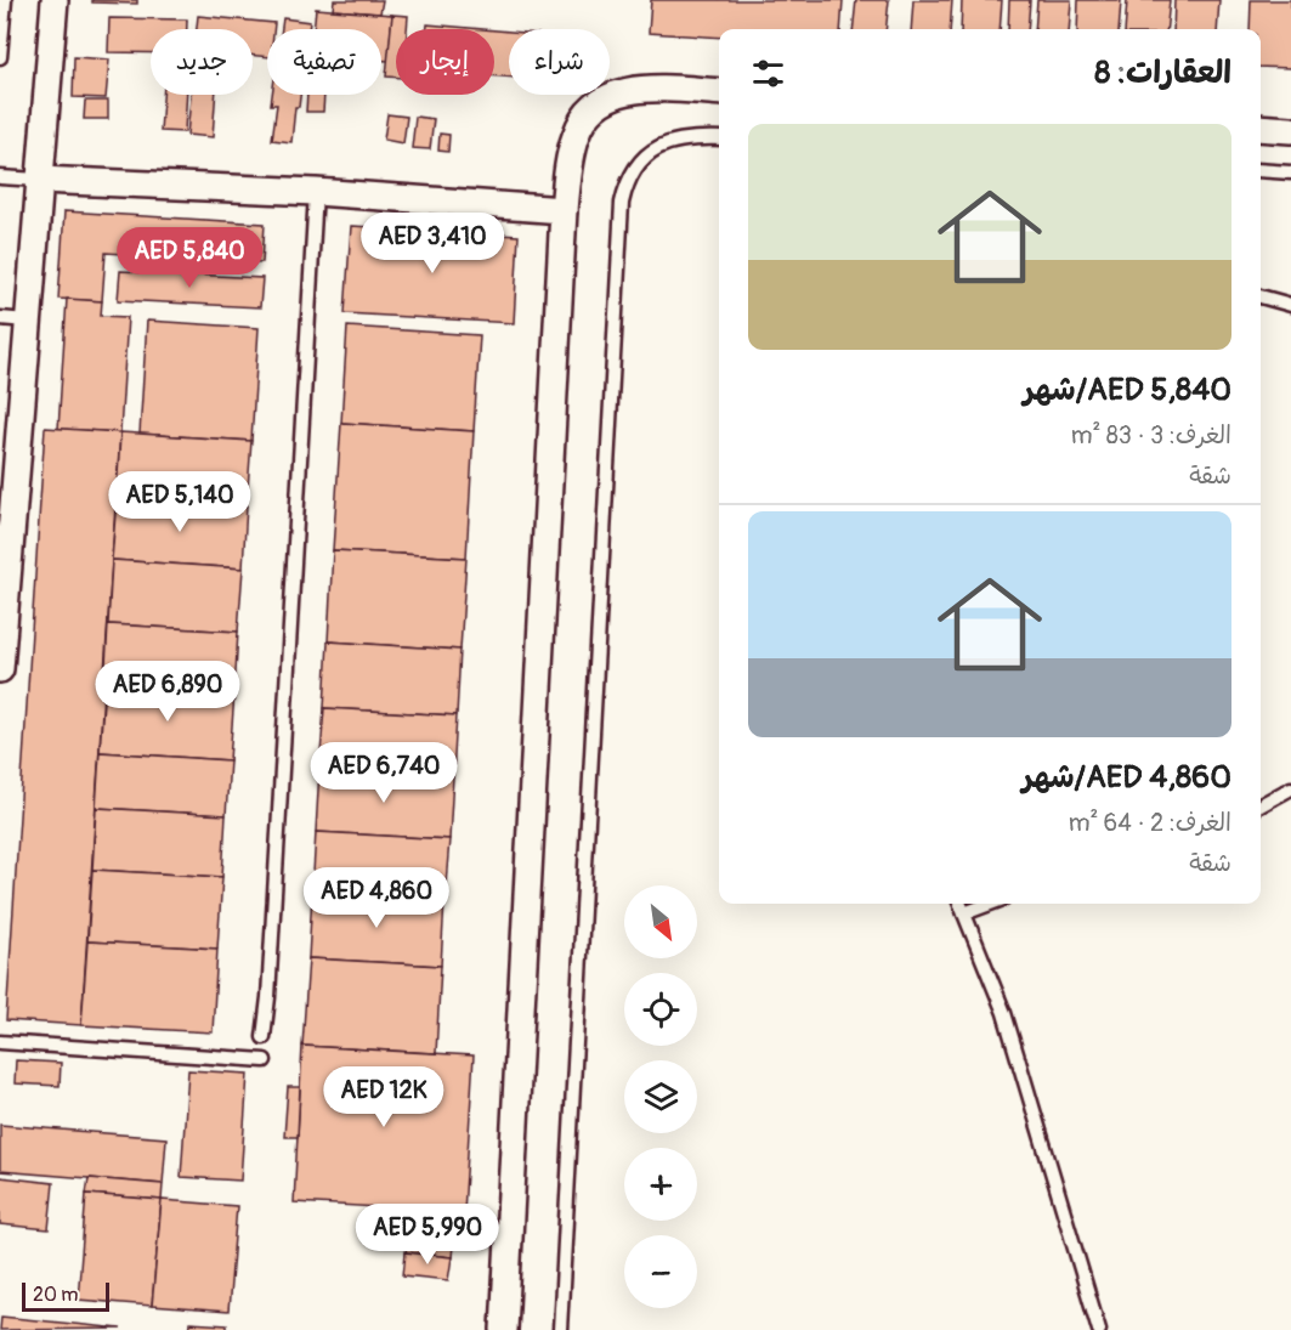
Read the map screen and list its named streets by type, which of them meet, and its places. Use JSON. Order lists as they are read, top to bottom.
{
  "scale_bar": "20 m",
  "north": "bottom right",
  "page": {
    "chip": [
      "شراء",
      "إيجار",
      "تصفية",
      "جديد"
    ],
    "heading": "العقارات: 8",
    "list": [
      {
        "name": "AED 5,840/شهر",
        "note": "الغرف: 3 · 83 m² · شقة"
      },
      {
        "name": "AED 4,860/شهر",
        "note": "الغرف: 2 · 64 m² · شقة"
      }
    ],
    "price": [
      "AED 3,410",
      "AED 5,840",
      "AED 5,140",
      "AED 6,890",
      "AED 6,740",
      "AED 4,860",
      "AED 12K",
      "AED 5,990"
    ],
    "map_buttons": ["+", "−"],
    "scale": "20 m"
  }
}
